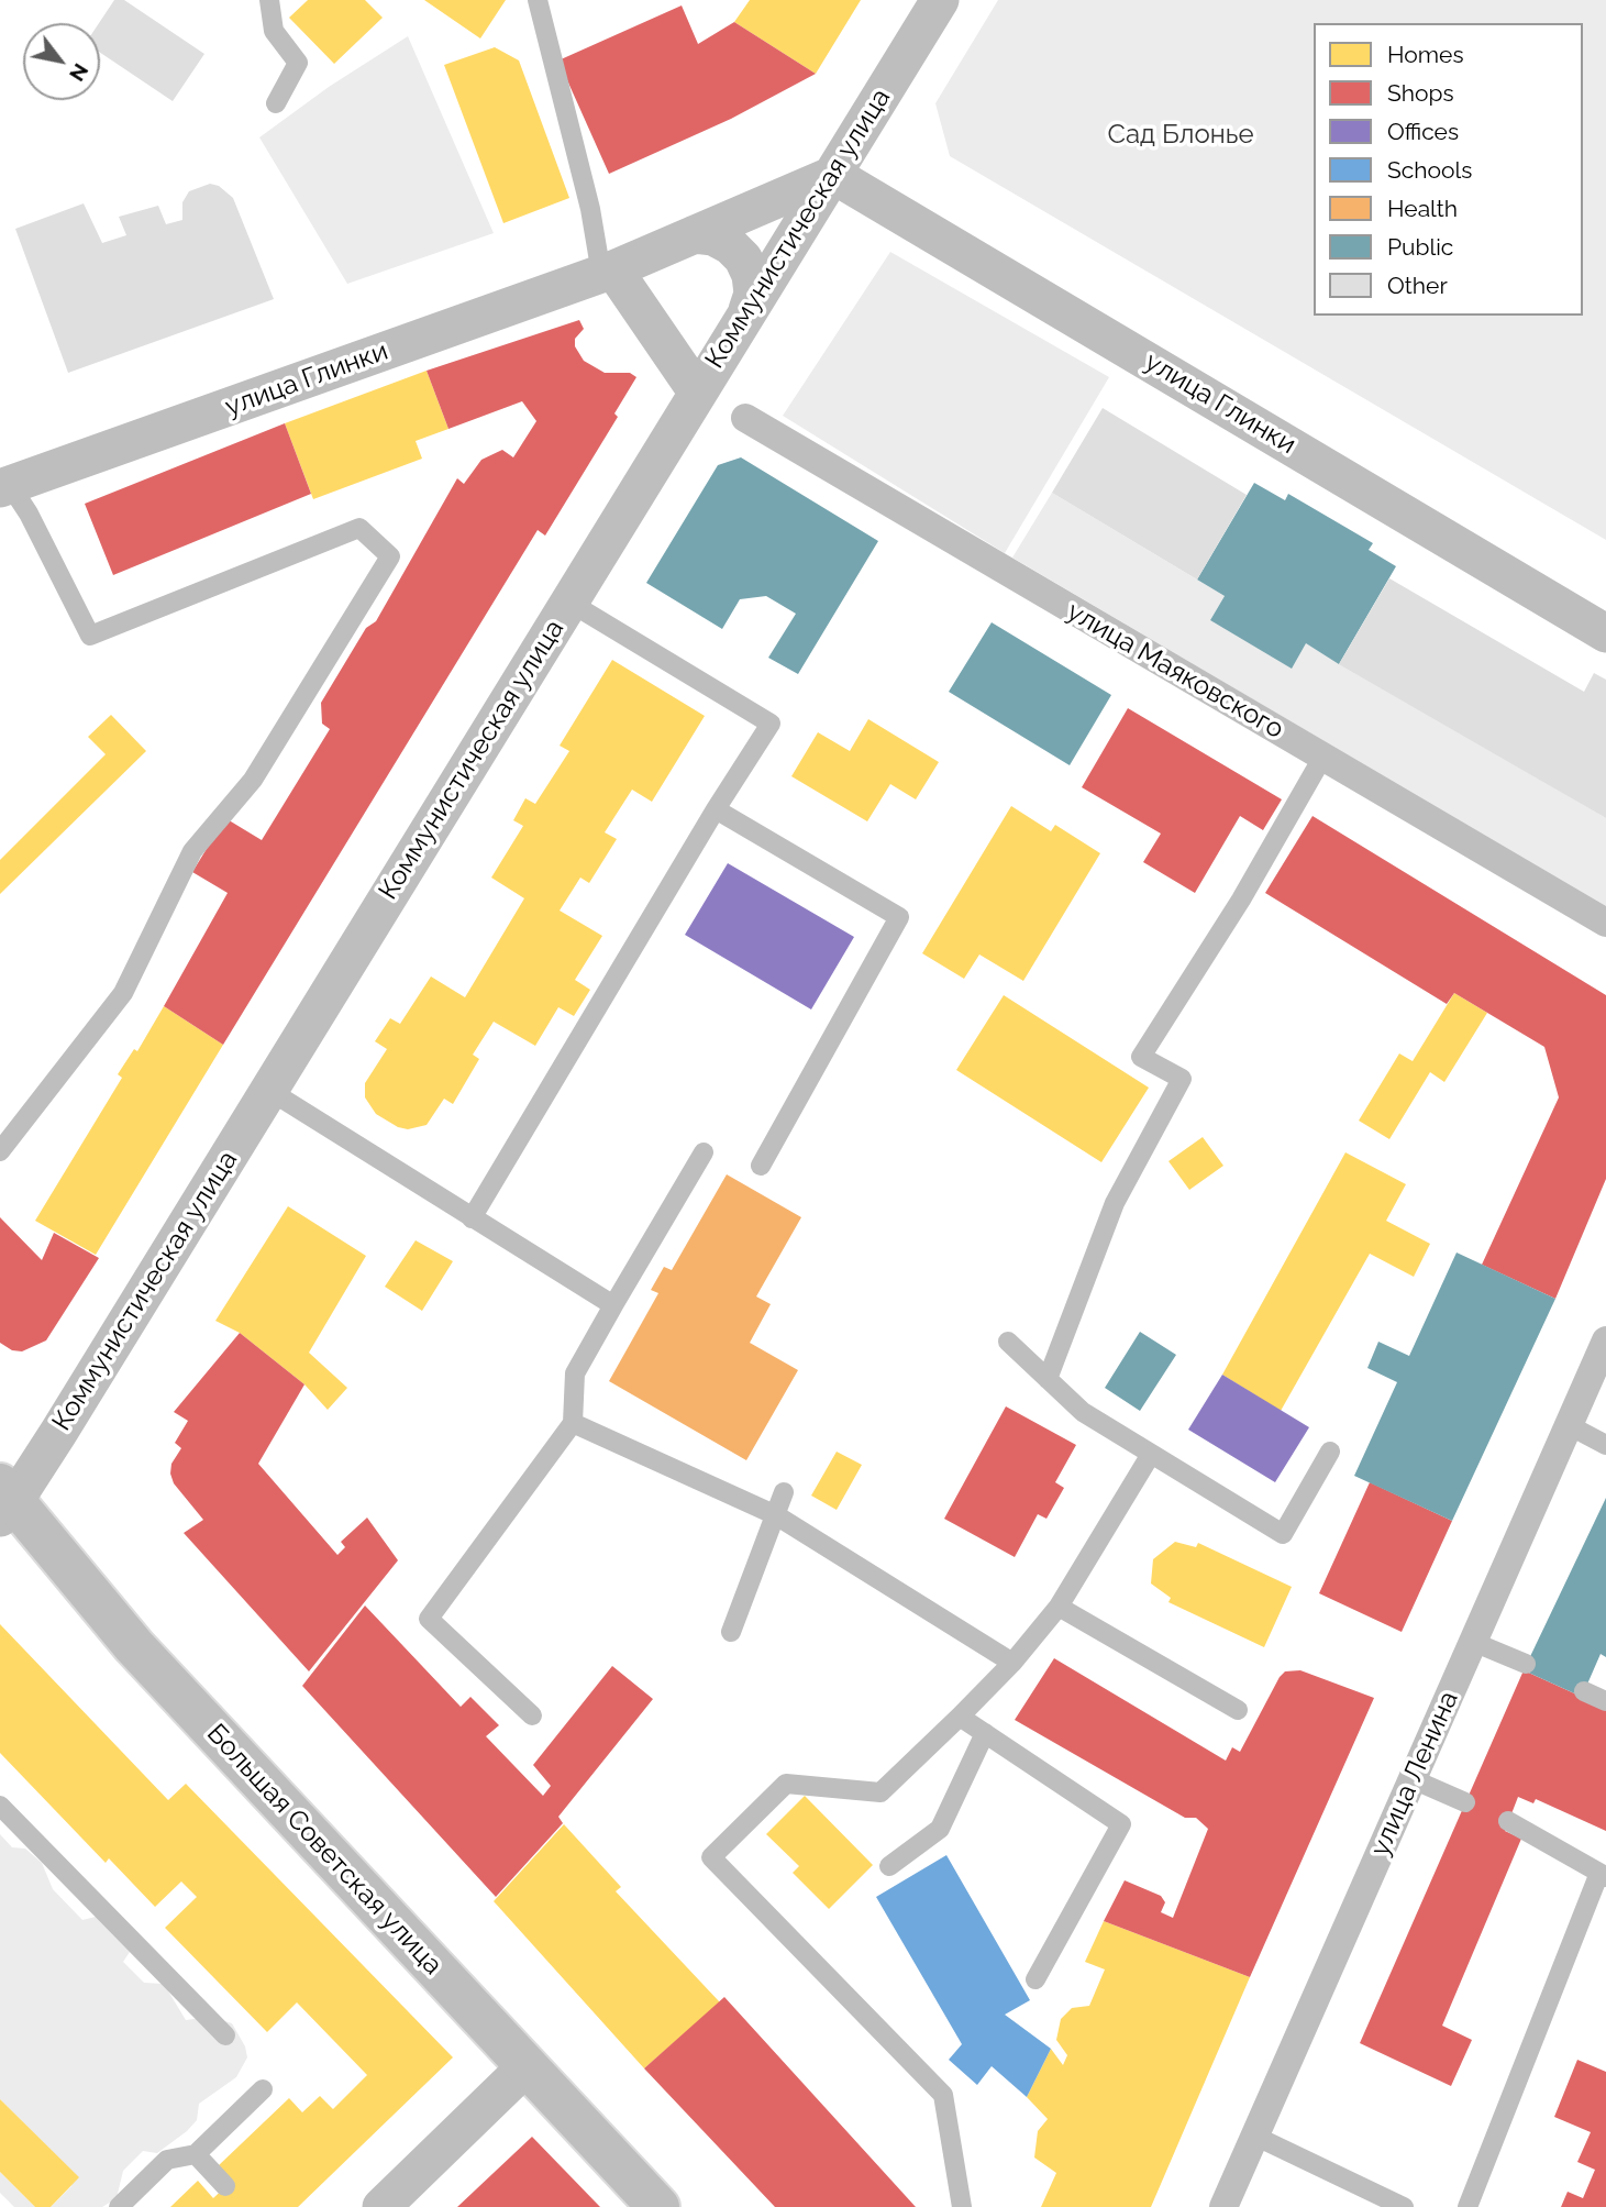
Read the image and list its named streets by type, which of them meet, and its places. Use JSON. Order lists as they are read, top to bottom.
{
  "streets": {
    "main road": ["Большая Советская улица"],
    "street": [
      "Коммунистическая улица",
      "улица Глинки",
      "улица Маяковского",
      "улица Ленина"
    ]
  },
  "crossings": [
    ["Коммунистическая улица", "улица Глинки"],
    ["Коммунистическая улица", "Большая Советская улица"]
  ],
  "parks": ["Сад Блонье"],
  "legend": [
    "Homes",
    "Shops",
    "Offices",
    "Schools",
    "Health",
    "Public",
    "Other"
  ],
  "north": "bottom right"
}
